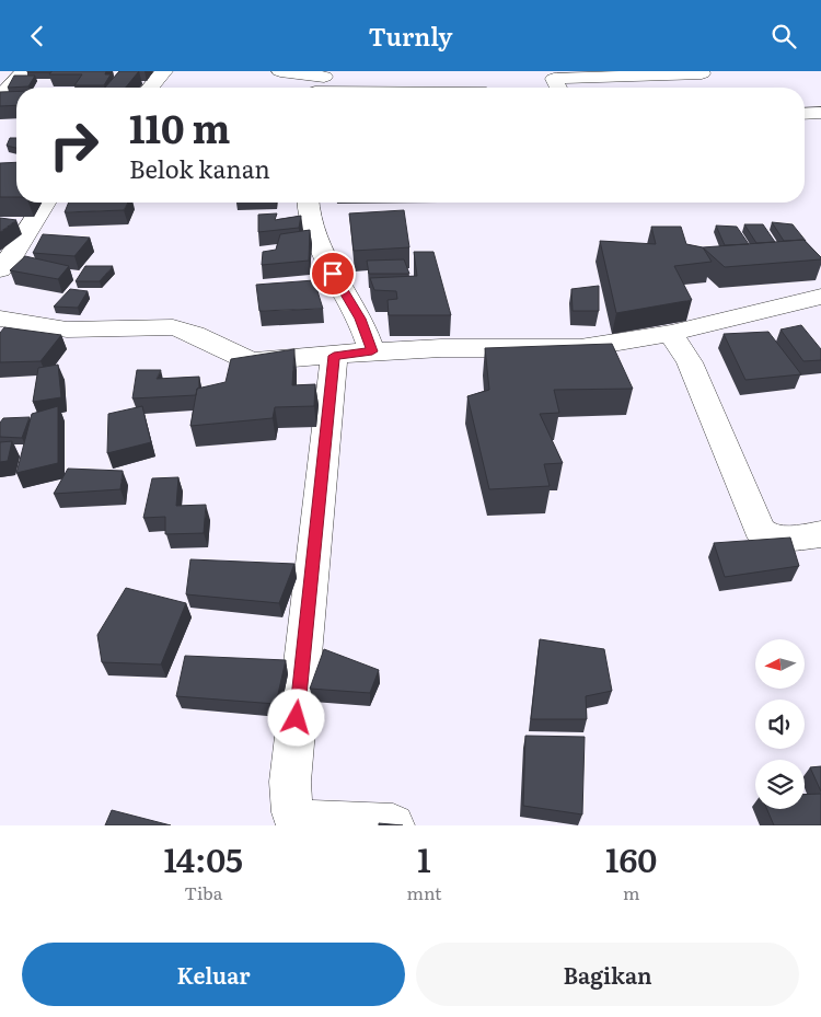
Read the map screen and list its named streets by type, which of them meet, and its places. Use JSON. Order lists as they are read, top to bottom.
{
  "north": "left",
  "page": {
    "header": "Turnly",
    "turn": ["110 m", "Belok kanan"],
    "eta": [
      "14:05",
      "Tiba",
      "1",
      "mnt",
      "160",
      "m"
    ],
    "buttons": ["Keluar", "Bagikan"]
  }
}
